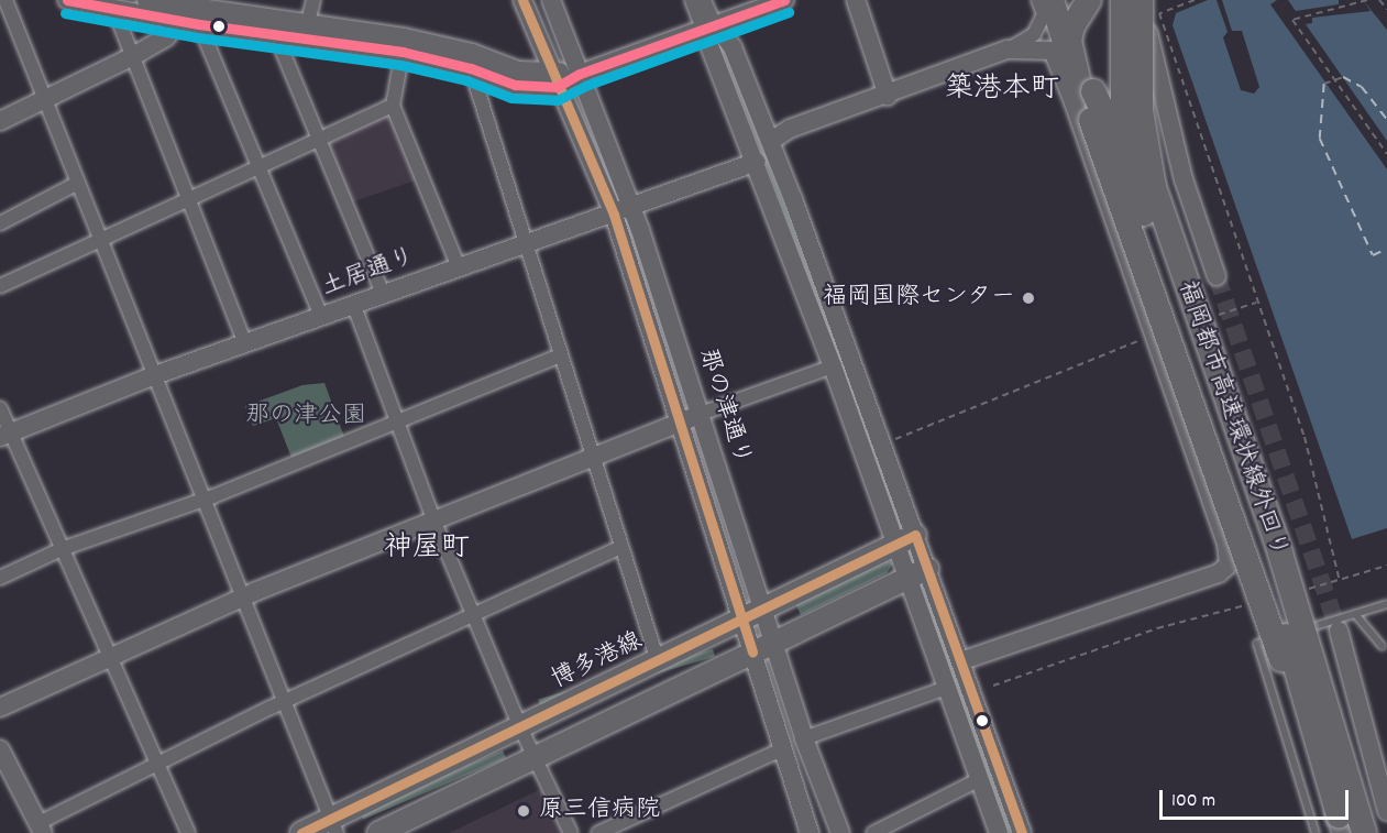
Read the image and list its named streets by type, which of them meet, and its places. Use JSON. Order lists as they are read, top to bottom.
{
  "streets": {
    "highway": ["福岡都市高速環状線外回り"],
    "main road": ["博多港線"],
    "street": ["土居通り", "那の津通り"]
  },
  "crossings": [
    ["土居通り", "那の津通り"],
    ["那の津通り", "博多港線"]
  ],
  "districts": ["築港本町", "神屋町"],
  "parks": ["那の津公園"],
  "places": ["福岡国際センター", "原三信病院"],
  "scale_bar": "100 m"
}
